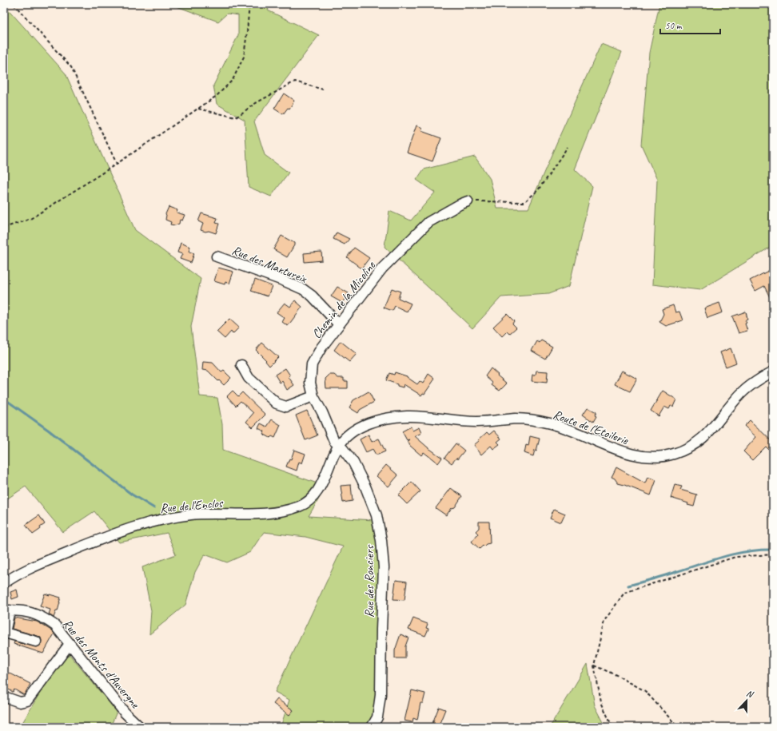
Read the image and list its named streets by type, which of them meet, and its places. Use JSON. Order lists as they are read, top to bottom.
{
  "streets": {
    "street": [
      "Rue des Martureix",
      "Chemin de la Micoline",
      "Route de l'Etoilerie",
      "Rue de l'Enclos",
      "Rue des Ronciers",
      "Rue des Monts d'Auvergne"
    ]
  },
  "crossings": [
    ["Rue des Martureix", "Chemin de la Micoline"],
    ["Chemin de la Micoline", "Route de l'Etoilerie"],
    ["Chemin de la Micoline", "Rue de l'Enclos"],
    ["Chemin de la Micoline", "Rue des Ronciers"],
    ["Route de l'Etoilerie", "Rue de l'Enclos"],
    ["Route de l'Etoilerie", "Rue des Ronciers"],
    ["Rue de l'Enclos", "Rue des Ronciers"]
  ],
  "scale_bar": "50 m",
  "north": "top"
}
